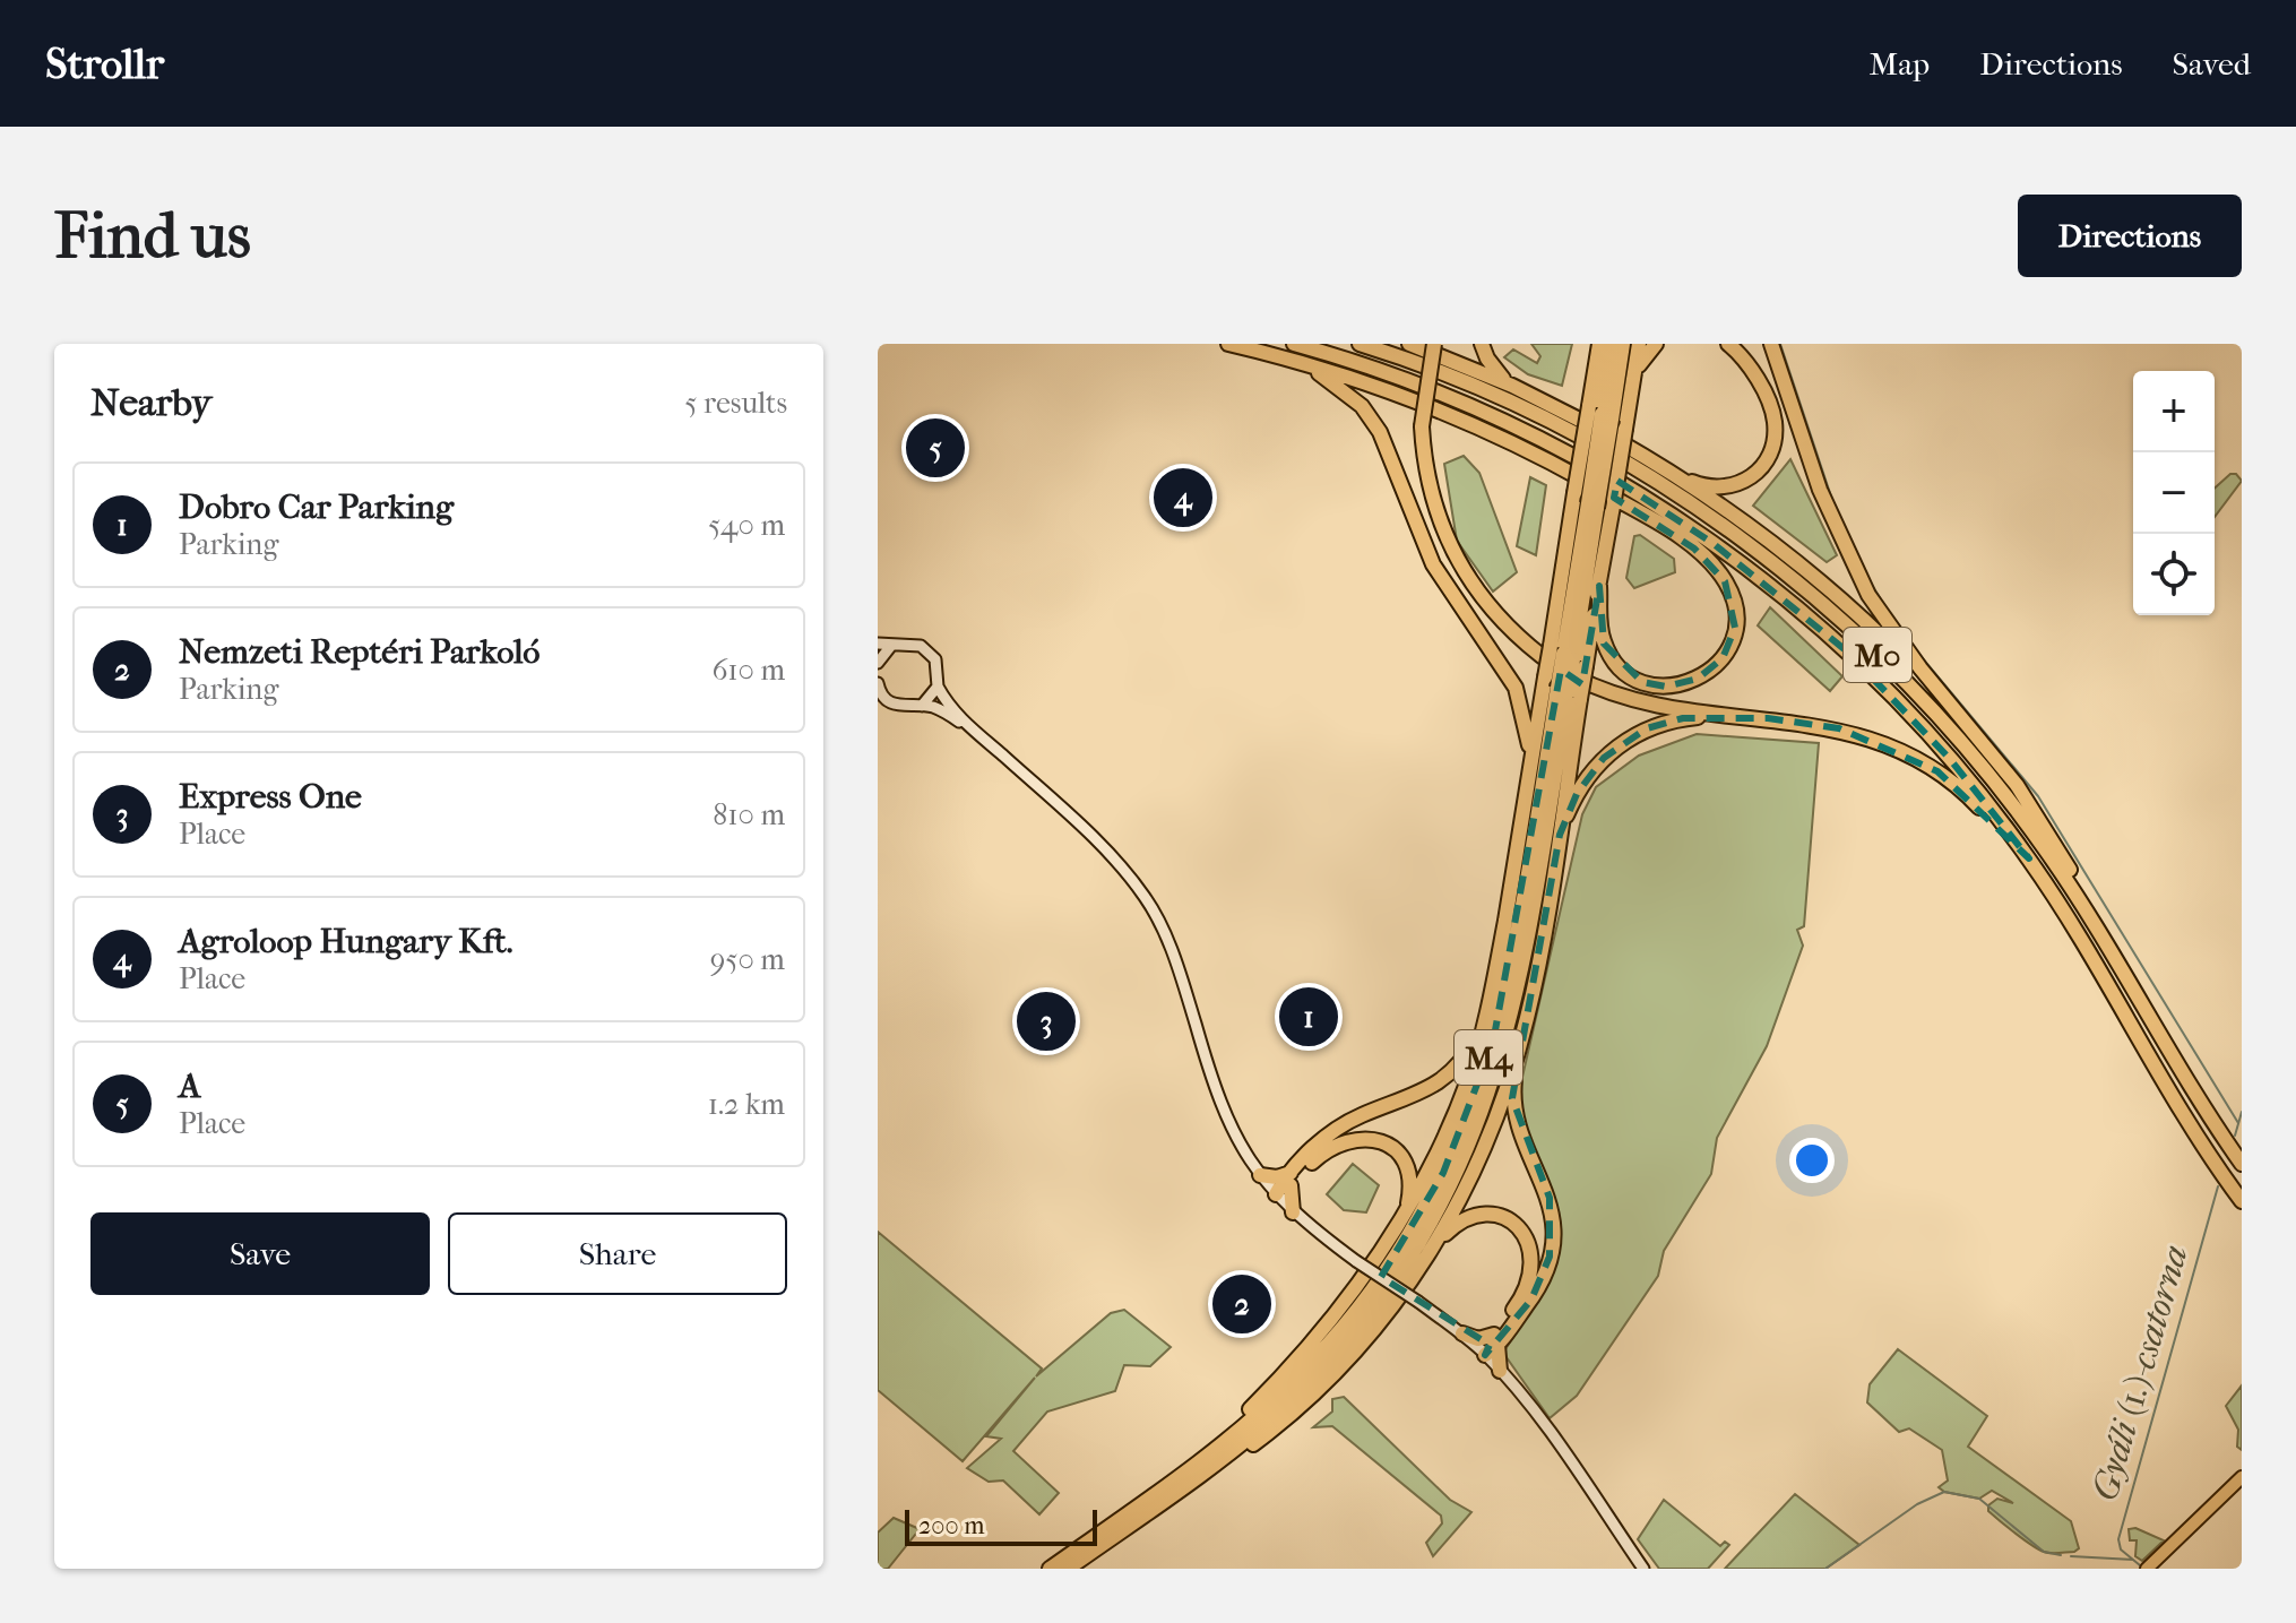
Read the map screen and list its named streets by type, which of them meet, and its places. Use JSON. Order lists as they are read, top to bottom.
{
  "streets": {
    "highway": ["M0", "M4"]
  },
  "water": ["Gyáli (1.)-csatorna"],
  "scale_bar": "200 m",
  "page": {
    "header": "Strollr",
    "nav": ["Map", "Directions", "Saved"],
    "buttons": [
      "Directions",
      ["Save", "Share"]
    ],
    "title": "Find us",
    "heading": ["Nearby", "5 results"],
    "map_buttons": ["+", "−"],
    "pins": [
      "5",
      "4",
      "1",
      "3",
      "2"
    ],
    "list": [
      {
        "mark": "1",
        "name": "Dobro Car Parking",
        "note": "Parking",
        "value": "540 m"
      },
      {
        "mark": "2",
        "name": "Nemzeti Reptéri Parkoló",
        "note": "Parking",
        "value": "610 m"
      },
      {
        "mark": "3",
        "name": "Express One",
        "note": "Place",
        "value": "810 m"
      },
      {
        "mark": "4",
        "name": "Agroloop Hungary Kft.",
        "note": "Place",
        "value": "950 m"
      },
      {
        "mark": "5",
        "name": "A",
        "note": "Place",
        "value": "1.2 km"
      }
    ],
    "scale": "200 m"
  }
}
